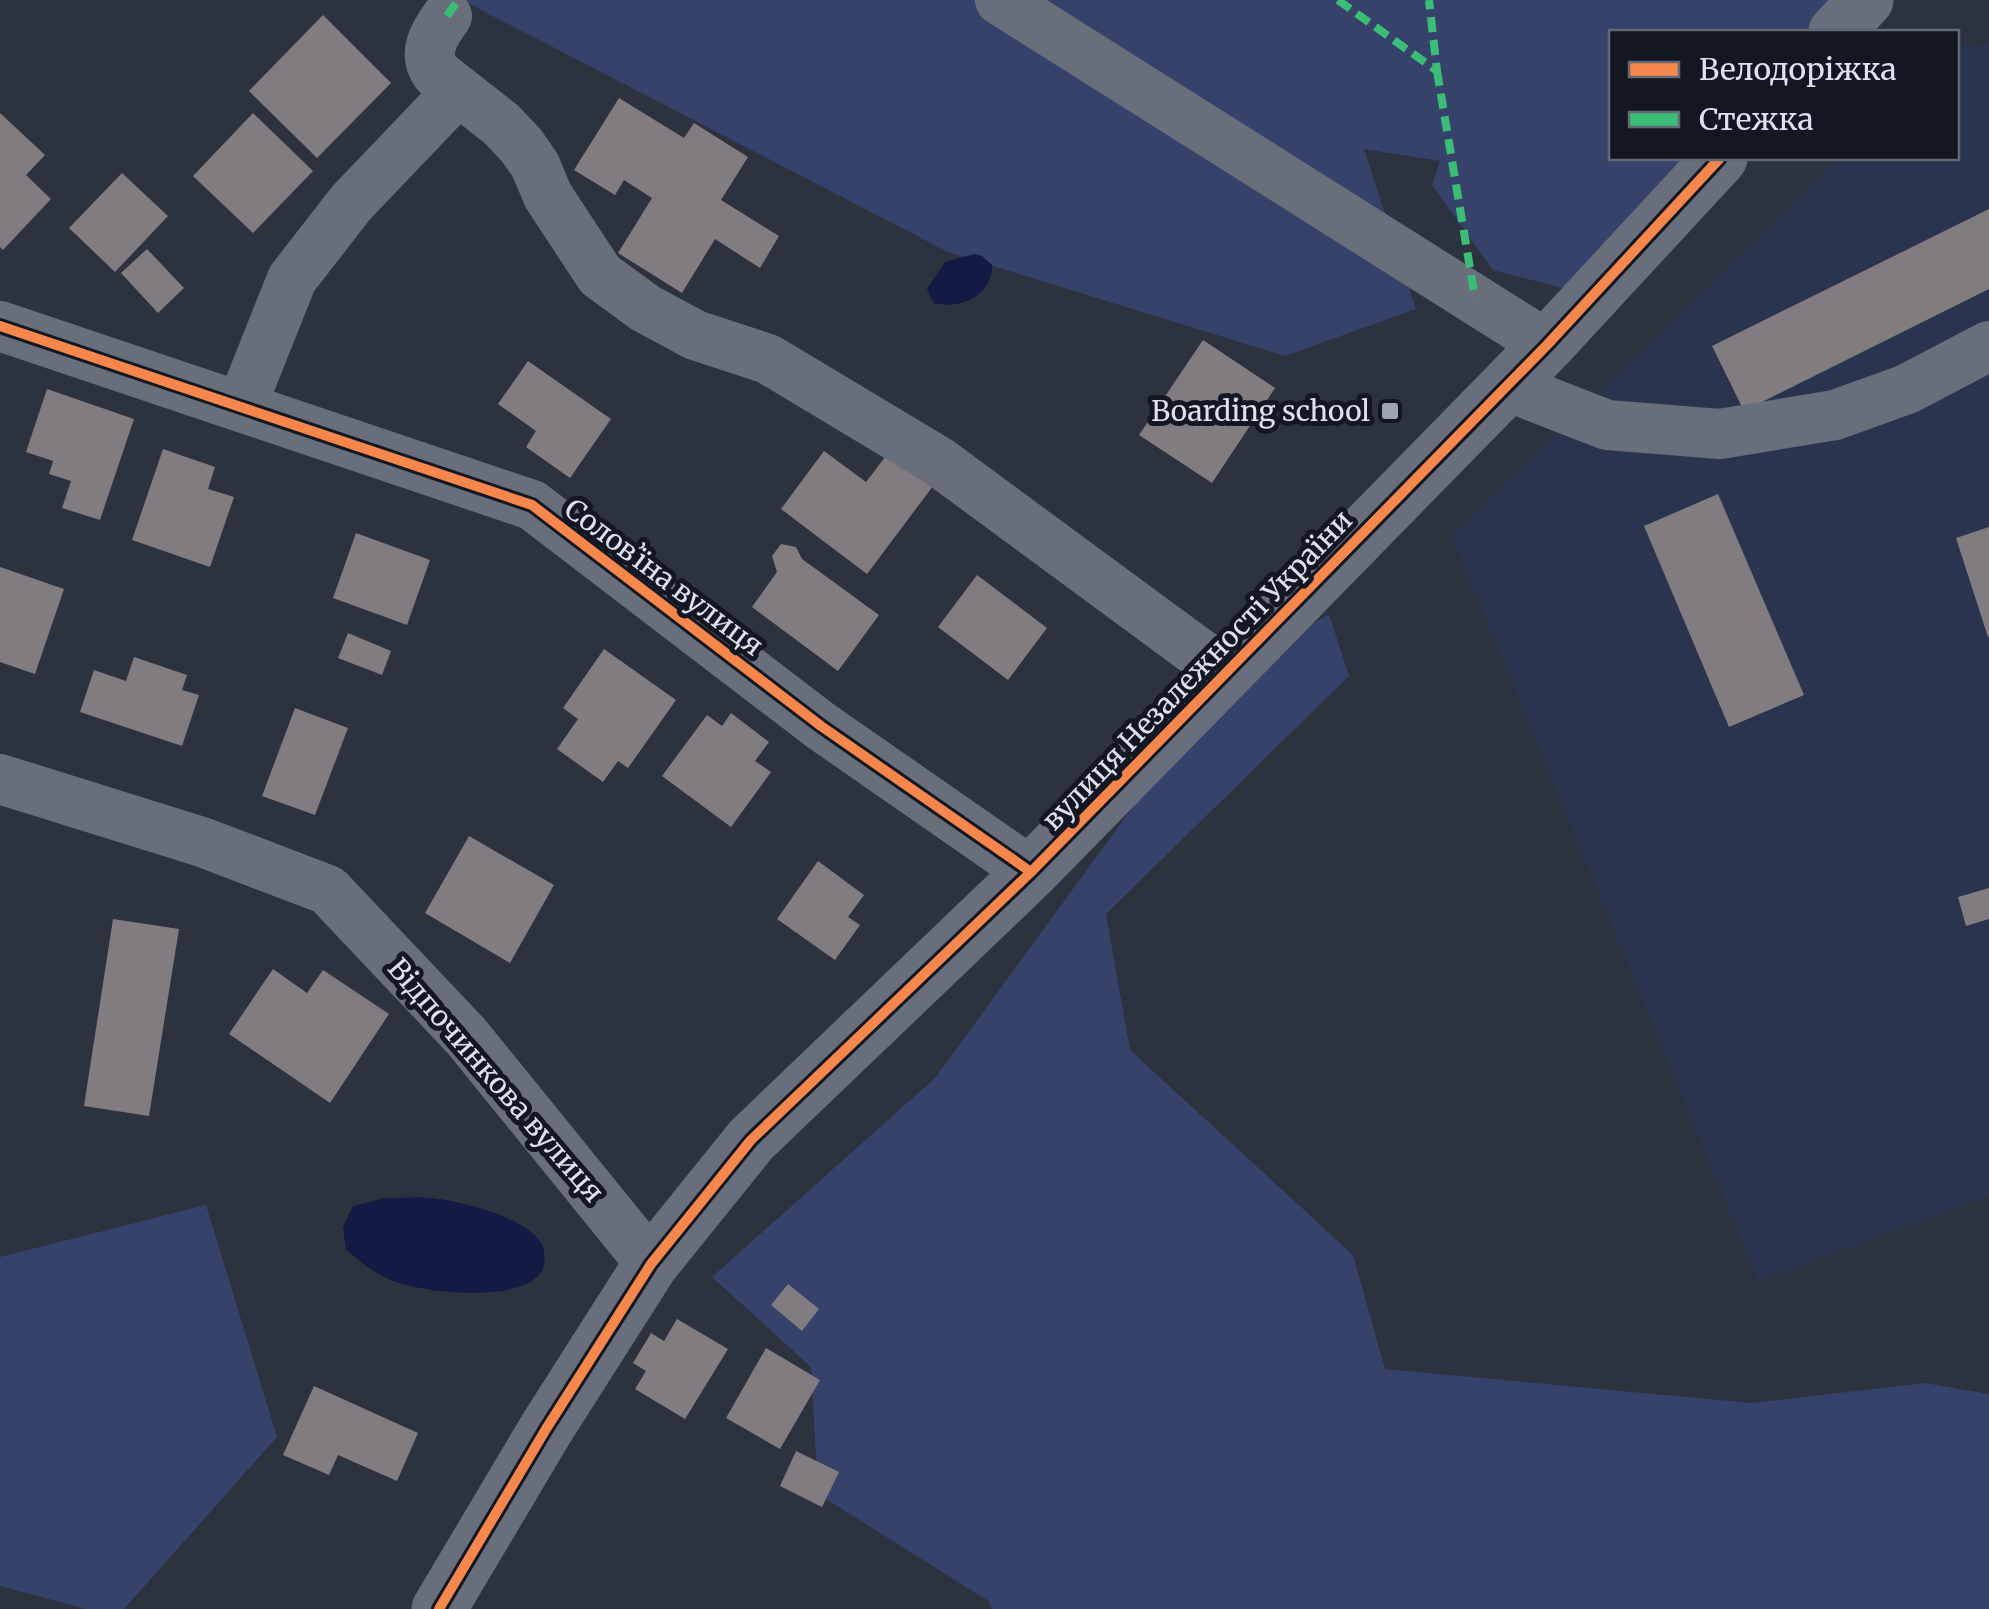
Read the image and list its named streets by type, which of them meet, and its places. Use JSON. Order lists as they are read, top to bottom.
{
  "streets": {
    "main road": ["вулиця Незалежності України"],
    "street": ["Соловʼїна вулиця", "Відпочинкова вулиця"]
  },
  "crossings": [
    ["Соловʼїна вулиця", "вулиця Незалежності України"],
    ["вулиця Незалежності України", "Відпочинкова вулиця"]
  ],
  "places": {
    "transit": ["Boarding school"]
  },
  "legend": ["Велодоріжка", "Стежка"]
}
